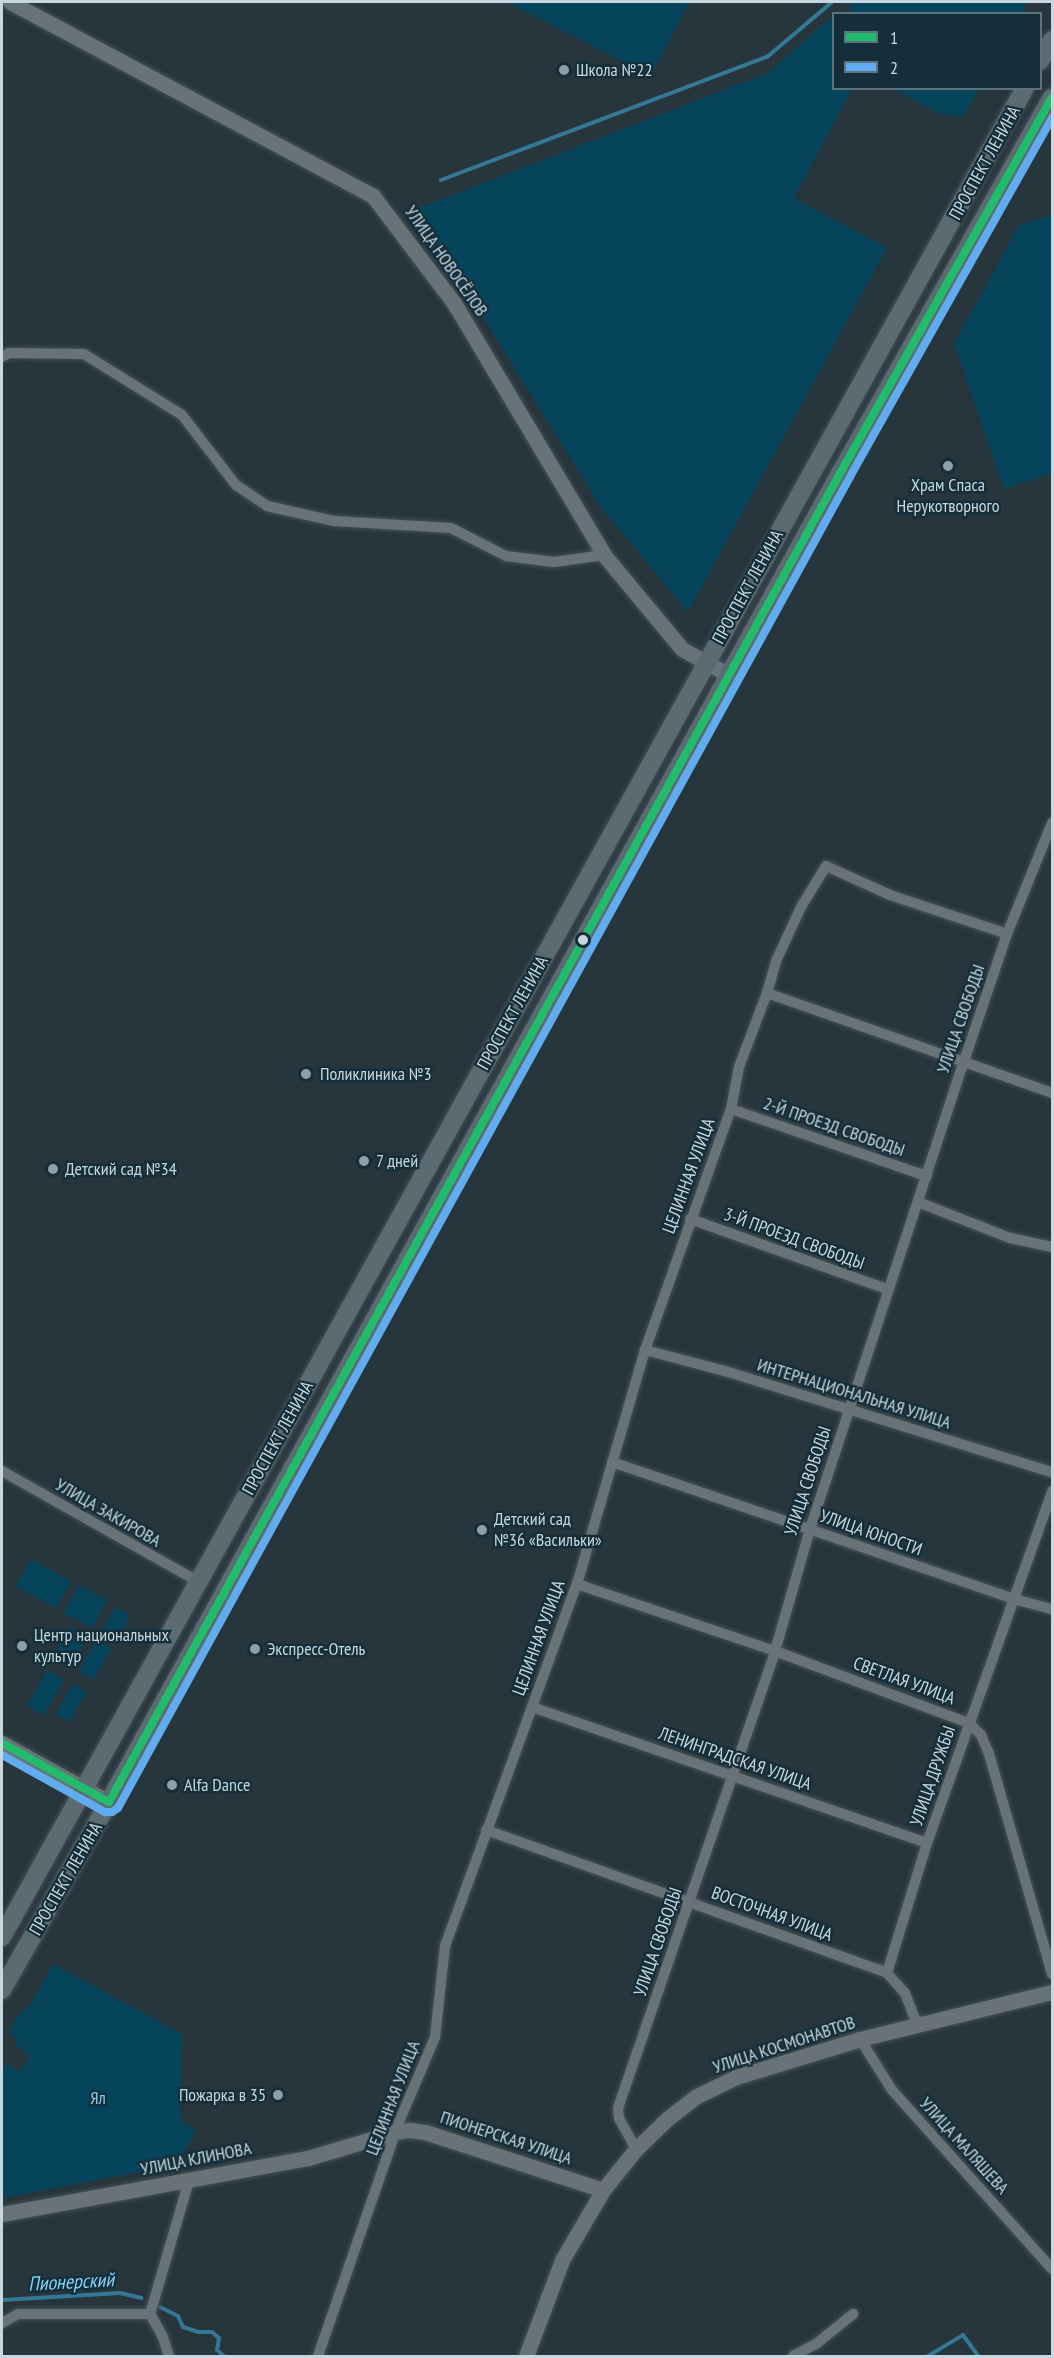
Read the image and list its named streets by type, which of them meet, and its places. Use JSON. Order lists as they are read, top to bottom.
{
  "streets": {
    "main road": ["ПРОСПЕКТ ЛЕНИНА"],
    "street": [
      "УЛИЦА НОВОСЁЛОВ",
      "УЛИЦА СВОБОДЫ",
      "2-Й ПРОЕЗД СВОБОДЫ",
      "ЦЕЛИННАЯ УЛИЦА",
      "3-Й ПРОЕЗД СВОБОДЫ",
      "ИНТЕРНАЦИОНАЛЬНАЯ УЛИЦА",
      "УЛИЦА ЗАКИРОВА",
      "УЛИЦА ЮНОСТИ",
      "СВЕТЛАЯ УЛИЦА",
      "ЛЕНИНГРАДСКАЯ УЛИЦА",
      "УЛИЦА ДРУЖБЫ",
      "ВОСТОЧНАЯ УЛИЦА",
      "УЛИЦА КОСМОНАВТОВ",
      "ПИОНЕРСКАЯ УЛИЦА",
      "УЛИЦА МАЛЯШЕВА",
      "УЛИЦА КЛИНОВА"
    ]
  },
  "crossings": [
    ["ПРОСПЕКТ ЛЕНИНА", "УЛИЦА НОВОСЁЛОВ"],
    ["ПРОСПЕКТ ЛЕНИНА", "УЛИЦА ЗАКИРОВА"],
    ["УЛИЦА СВОБОДЫ", "2-Й ПРОЕЗД СВОБОДЫ"],
    ["УЛИЦА СВОБОДЫ", "ЦЕЛИННАЯ УЛИЦА"],
    ["УЛИЦА СВОБОДЫ", "3-Й ПРОЕЗД СВОБОДЫ"],
    ["УЛИЦА СВОБОДЫ", "ИНТЕРНАЦИОНАЛЬНАЯ УЛИЦА"],
    ["УЛИЦА СВОБОДЫ", "УЛИЦА ЮНОСТИ"],
    ["УЛИЦА СВОБОДЫ", "СВЕТЛАЯ УЛИЦА"],
    ["УЛИЦА СВОБОДЫ", "ЛЕНИНГРАДСКАЯ УЛИЦА"],
    ["УЛИЦА СВОБОДЫ", "ВОСТОЧНАЯ УЛИЦА"],
    ["УЛИЦА СВОБОДЫ", "УЛИЦА КОСМОНАВТОВ"],
    ["2-Й ПРОЕЗД СВОБОДЫ", "ЦЕЛИННАЯ УЛИЦА"],
    ["ЦЕЛИННАЯ УЛИЦА", "3-Й ПРОЕЗД СВОБОДЫ"],
    ["ЦЕЛИННАЯ УЛИЦА", "ИНТЕРНАЦИОНАЛЬНАЯ УЛИЦА"],
    ["ЦЕЛИННАЯ УЛИЦА", "УЛИЦА ЮНОСТИ"],
    ["ЦЕЛИННАЯ УЛИЦА", "СВЕТЛАЯ УЛИЦА"],
    ["ЦЕЛИННАЯ УЛИЦА", "ЛЕНИНГРАДСКАЯ УЛИЦА"],
    ["ЦЕЛИННАЯ УЛИЦА", "ВОСТОЧНАЯ УЛИЦА"],
    ["ЦЕЛИННАЯ УЛИЦА", "ПИОНЕРСКАЯ УЛИЦА"],
    ["ЦЕЛИННАЯ УЛИЦА", "УЛИЦА КЛИНОВА"],
    ["УЛИЦА ЮНОСТИ", "УЛИЦА ДРУЖБЫ"],
    ["СВЕТЛАЯ УЛИЦА", "УЛИЦА ДРУЖБЫ"],
    ["ЛЕНИНГРАДСКАЯ УЛИЦА", "УЛИЦА ДРУЖБЫ"],
    ["УЛИЦА ДРУЖБЫ", "ВОСТОЧНАЯ УЛИЦА"],
    ["УЛИЦА КОСМОНАВТОВ", "ПИОНЕРСКАЯ УЛИЦА"],
    ["УЛИЦА КОСМОНАВТОВ", "УЛИЦА МАЛЯШЕВА"],
    ["ПИОНЕРСКАЯ УЛИЦА", "УЛИЦА КЛИНОВА"]
  ],
  "water": ["Пионерский"],
  "parks": ["Ял"],
  "places": [
    "Школа №22",
    "Храм Спаса Нерукотворного",
    "Поликлиника №3",
    "7 дней",
    "Детский сад №34",
    "Детский сад №36 «Васильки»",
    "Центр национальных культур",
    "Экспресс-Отель",
    "Alfa Dance",
    "Пожарка в 35"
  ],
  "lines": ["transit line 1", "transit line 2"],
  "legend": ["1", "2"]
}
